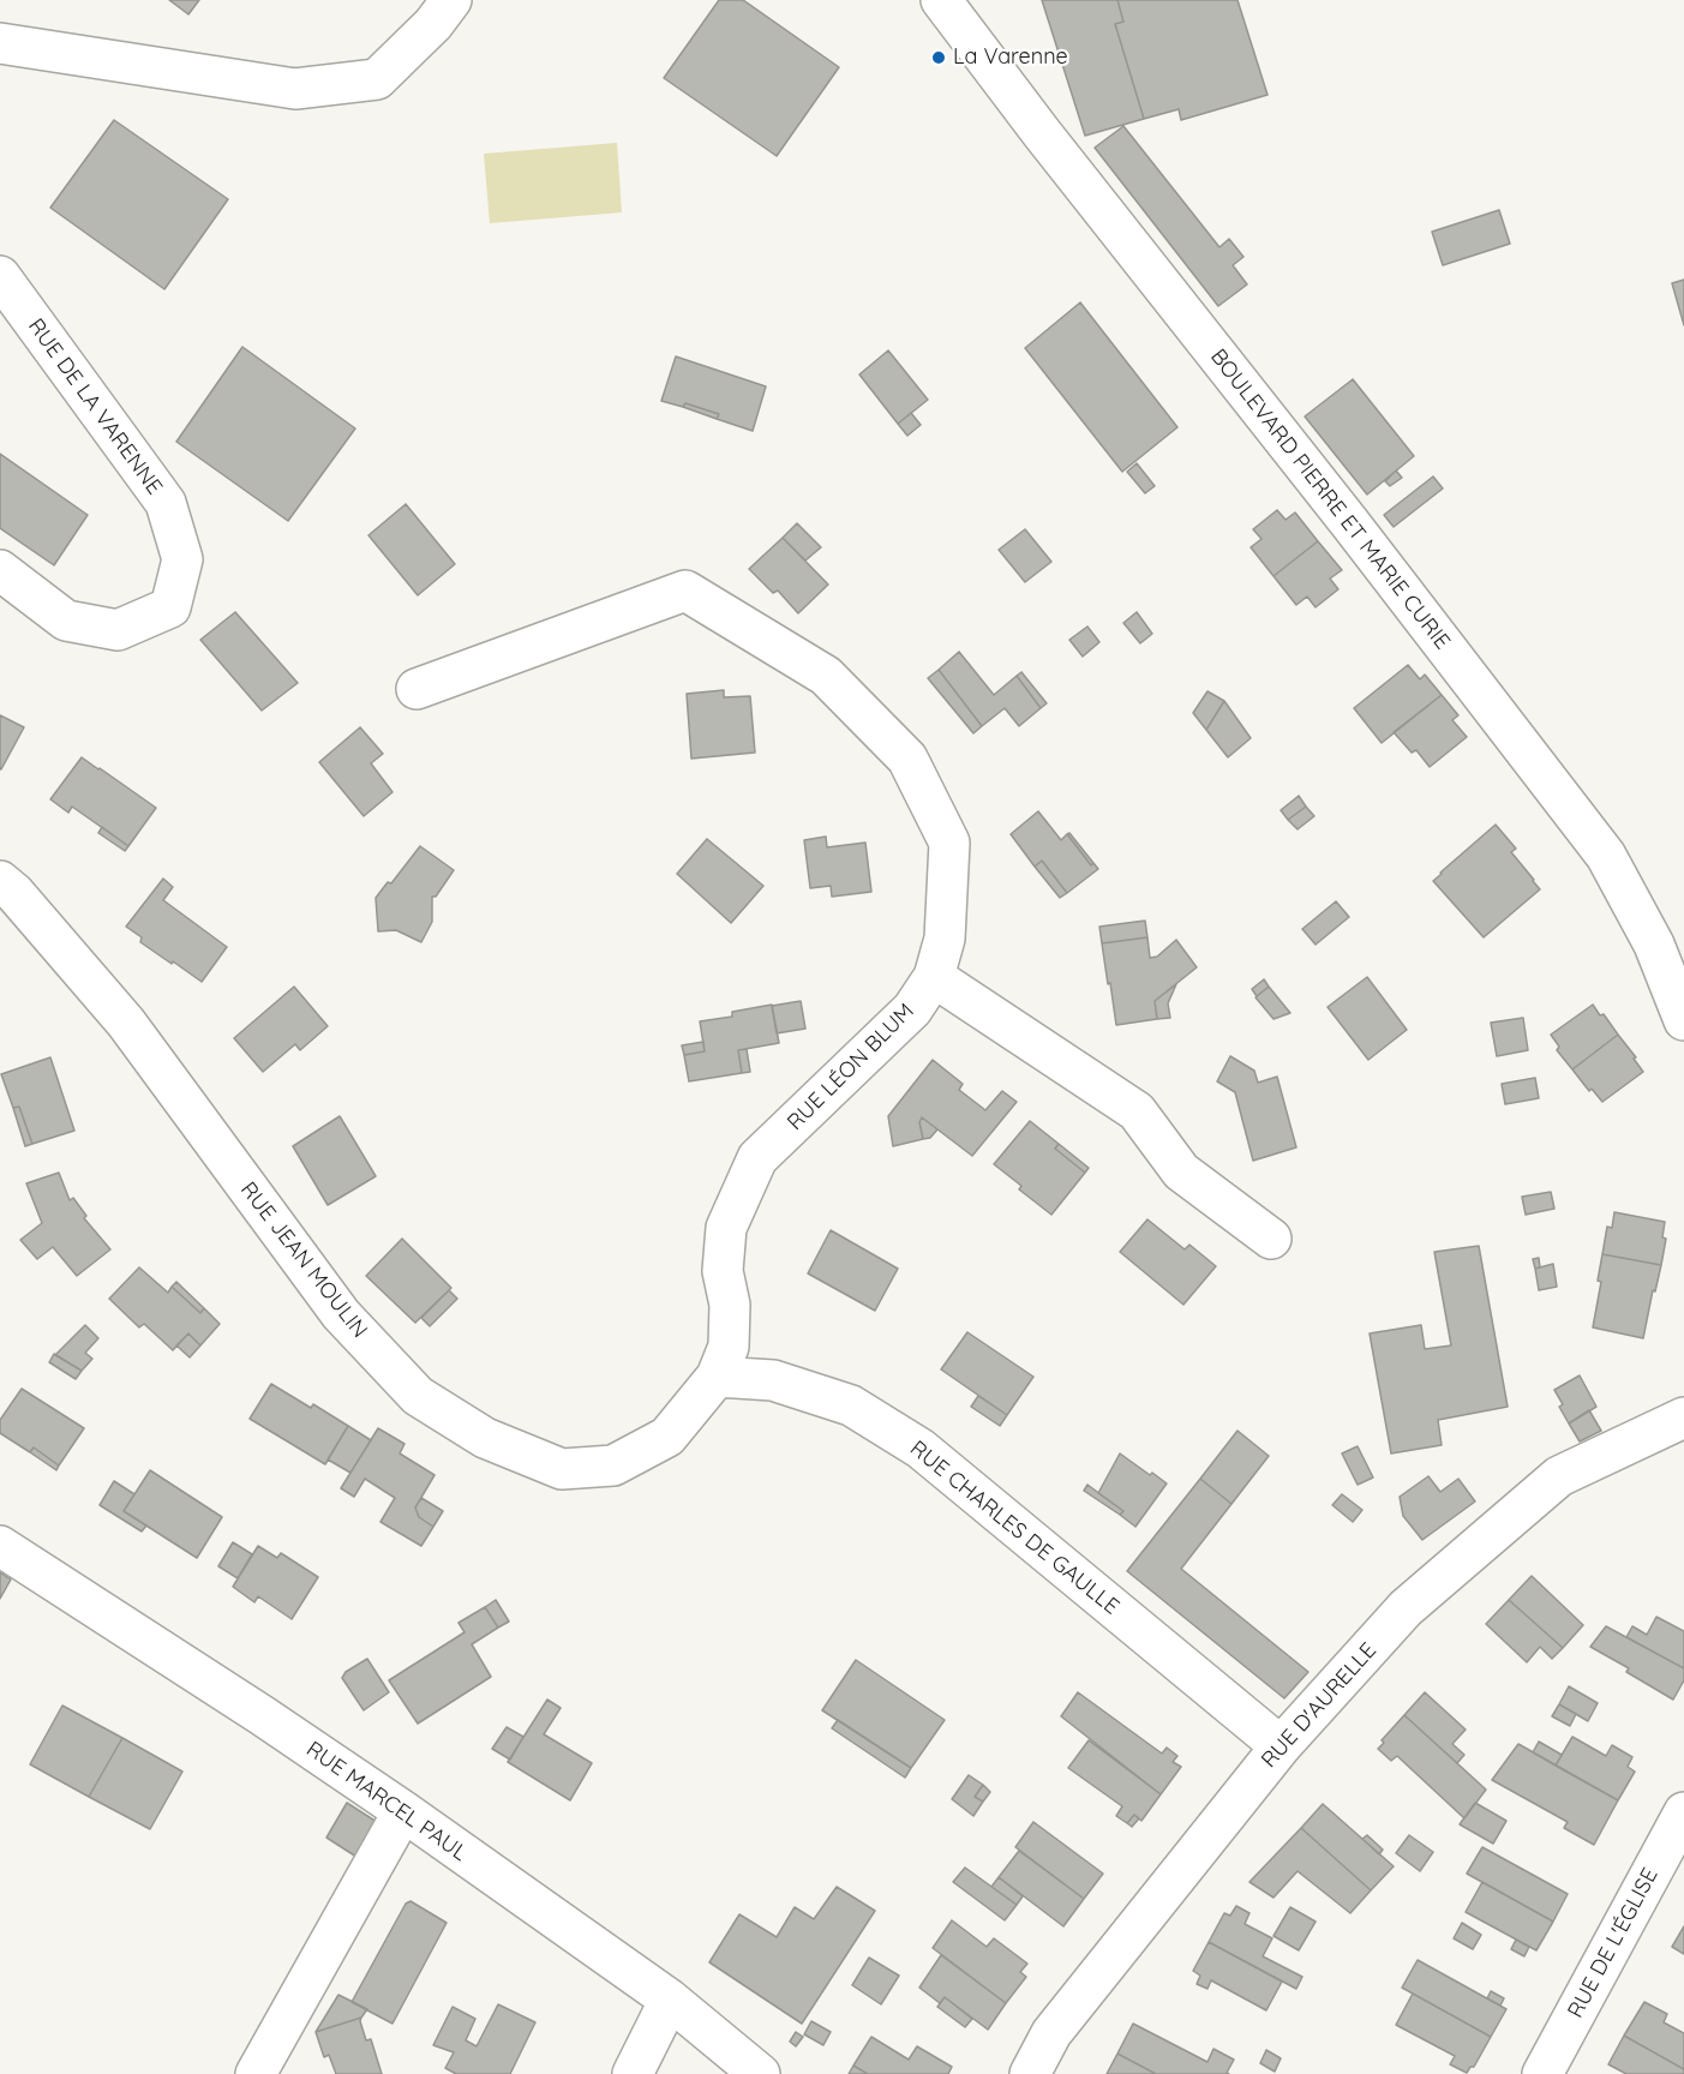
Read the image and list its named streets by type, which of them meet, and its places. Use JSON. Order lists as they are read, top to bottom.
{
  "streets": {
    "street": [
      "RUE DE LA VARENNE",
      "BOULEVARD PIERRE ET MARIE CURIE",
      "RUE LÉON BLUM",
      "RUE JEAN MOULIN",
      "RUE CHARLES DE GAULLE",
      "RUE D'AURELLE",
      "RUE MARCEL PAUL",
      "RUE DE L'ÉGLISE"
    ]
  },
  "crossings": [
    ["RUE LÉON BLUM", "RUE JEAN MOULIN"],
    ["RUE LÉON BLUM", "RUE CHARLES DE GAULLE"],
    ["RUE JEAN MOULIN", "RUE CHARLES DE GAULLE"],
    ["RUE CHARLES DE GAULLE", "RUE D'AURELLE"]
  ],
  "places": ["La Varenne"]
}
